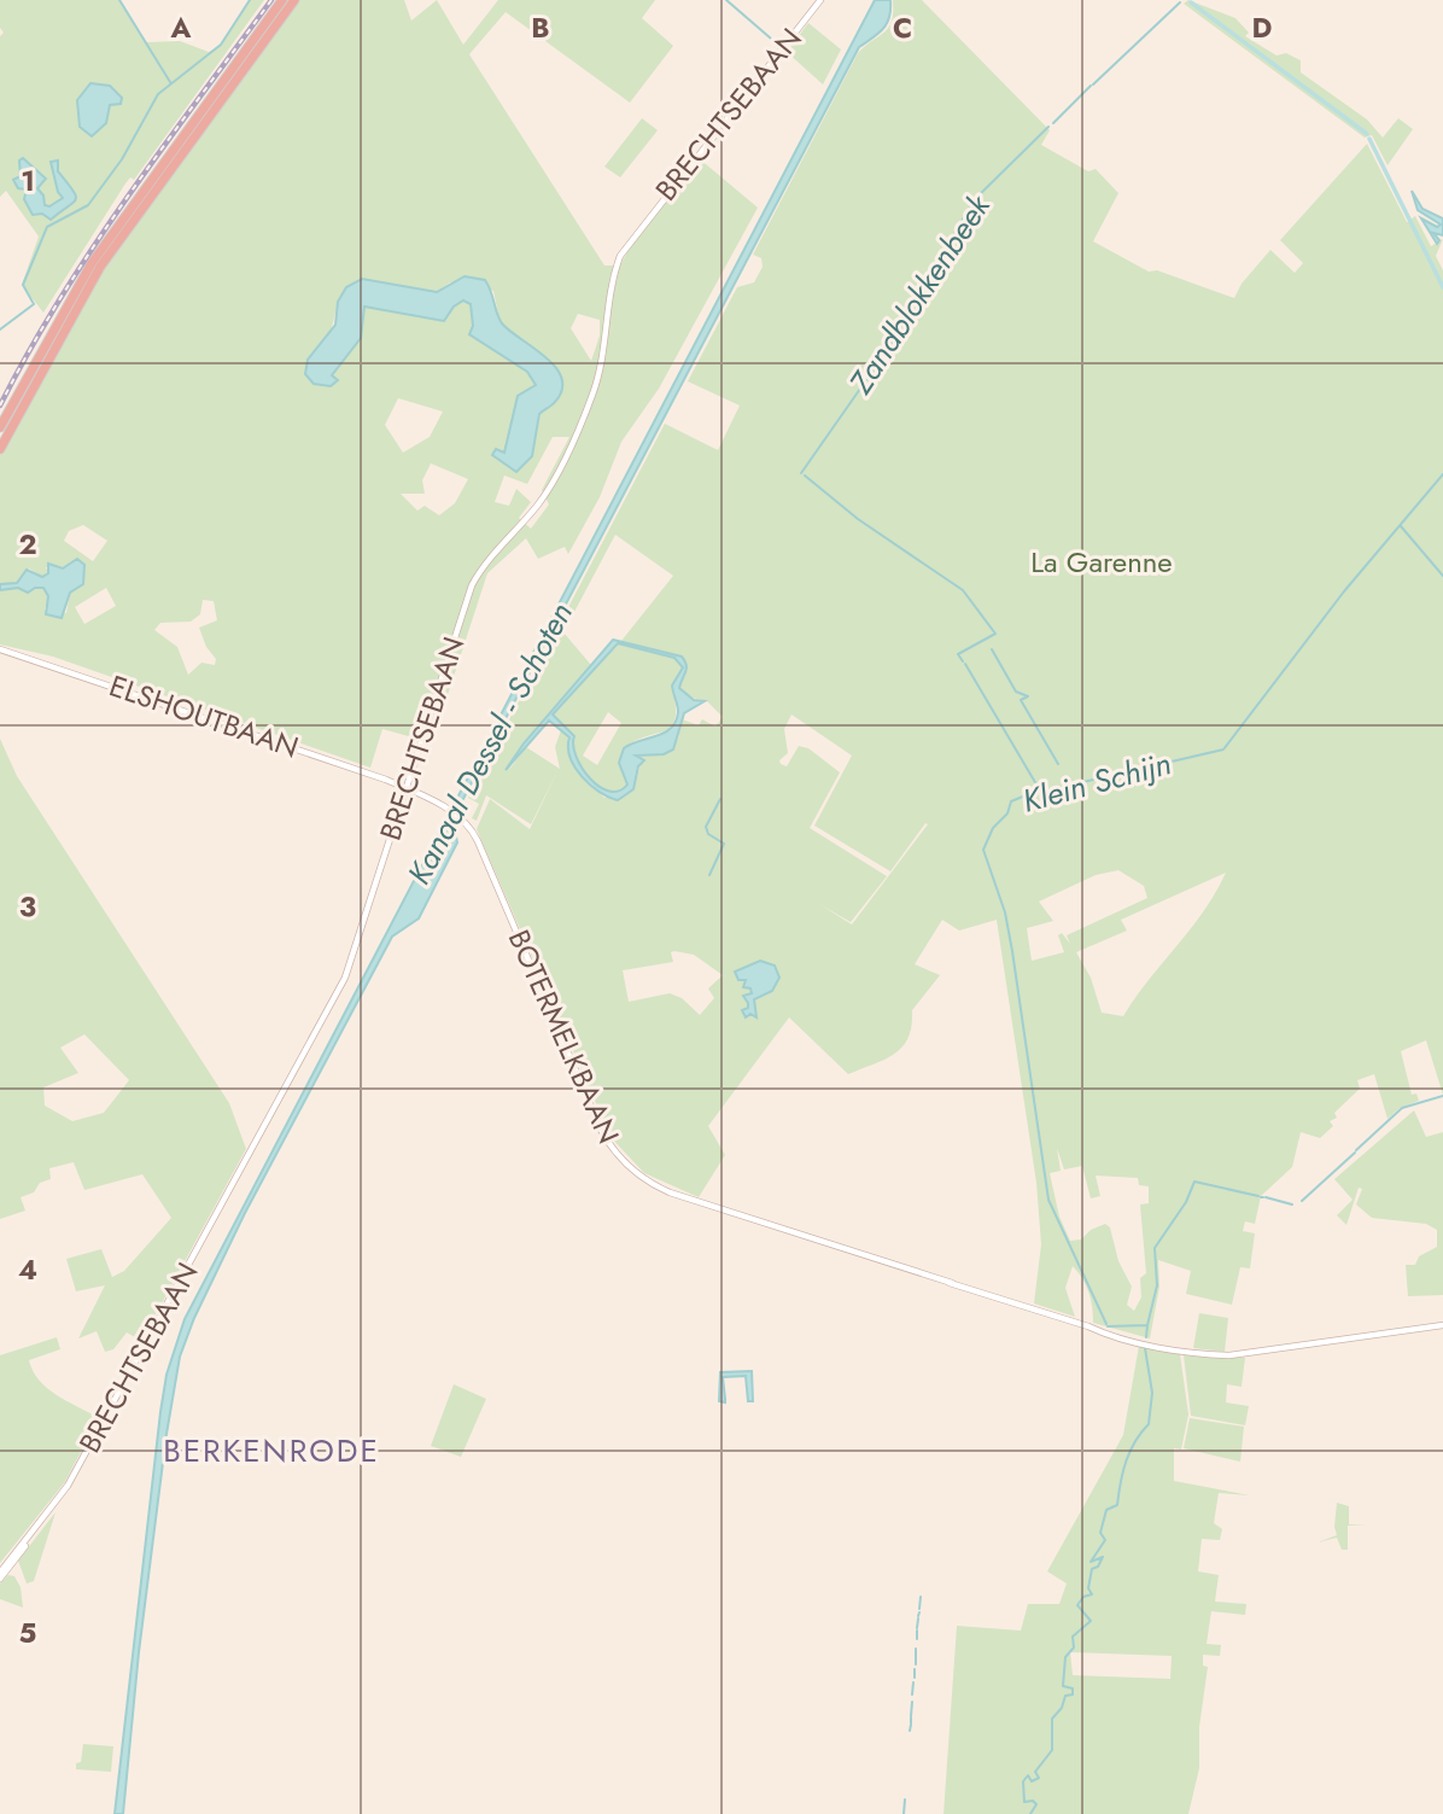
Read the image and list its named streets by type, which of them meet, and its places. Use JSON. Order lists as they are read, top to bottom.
{
  "streets": {
    "main road": ["BRECHTSEBAAN", "ELSHOUTBAAN", "BOTERMELKBAAN"]
  },
  "crossings": [
    ["BRECHTSEBAAN", "ELSHOUTBAAN"],
    ["BRECHTSEBAAN", "BOTERMELKBAAN"],
    ["ELSHOUTBAAN", "BOTERMELKBAAN"]
  ],
  "districts": ["BERKENRODE"],
  "water": ["Zandblokkenbeek", "Kanaal Dessel - Schoten", "Klein Schijn"],
  "parks": ["La Garenne"],
  "grid": {
    "columns": [
      "A",
      "B",
      "C",
      "D"
    ],
    "rows": [
      "1",
      "2",
      "3",
      "4",
      "5"
    ]
  }
}
